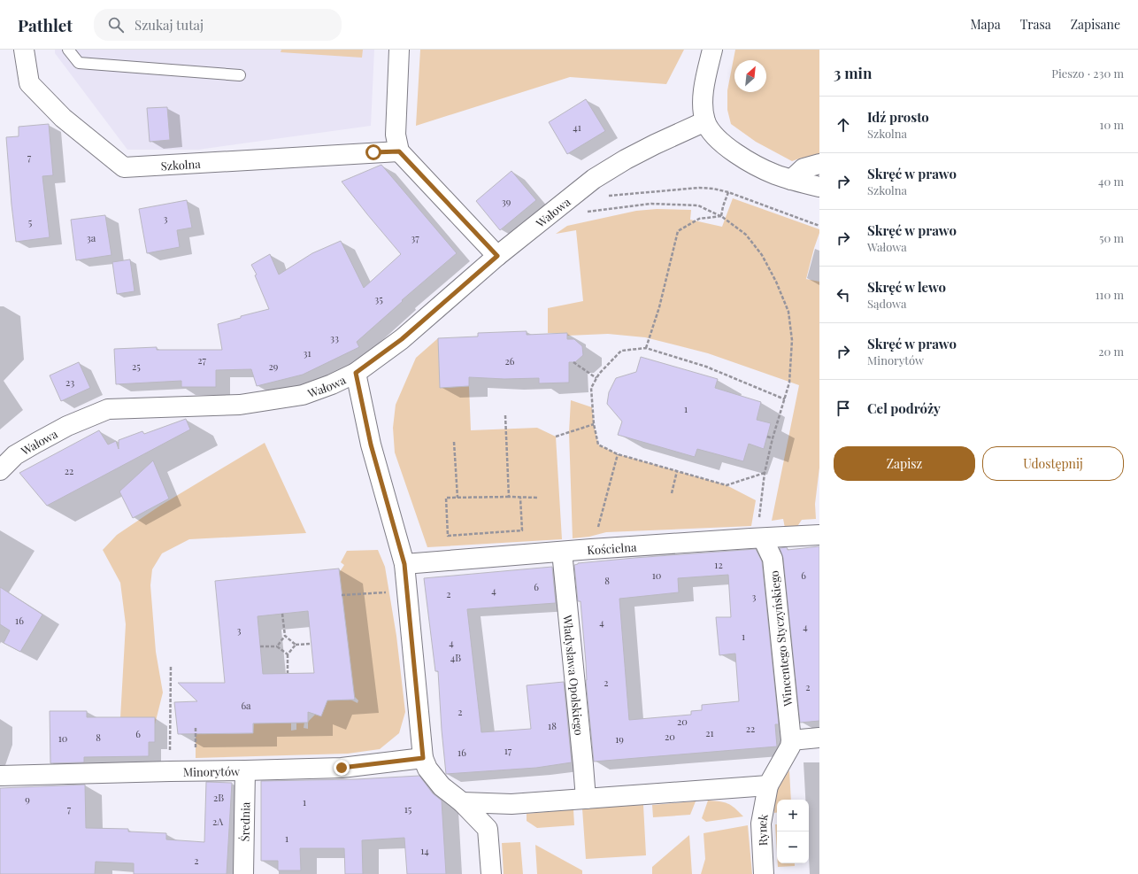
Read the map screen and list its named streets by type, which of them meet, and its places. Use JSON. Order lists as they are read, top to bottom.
{
  "streets": {
    "street": [
      "Szkolna",
      "Wałowa",
      "Kościelna",
      "Wincentego Styczyńskiego",
      "Władysława Opolskiego",
      "Minorytów",
      "Średnia",
      "Rynek"
    ]
  },
  "crossings": [
    ["Kościelna", "Wincentego Styczyńskiego"],
    ["Kościelna", "Władysława Opolskiego"],
    ["Wincentego Styczyńskiego", "Rynek"],
    ["Minorytów", "Średnia"]
  ],
  "house_numbers": [
    "41",
    "7",
    "39",
    "3",
    "5",
    "3a",
    "37",
    "35",
    "33",
    "31",
    "27",
    "26",
    "25",
    "29",
    "23",
    "1",
    "22",
    "12",
    "10",
    "6",
    "8",
    "6",
    "4",
    "2",
    "3",
    "16",
    "4",
    "4",
    "3",
    "1",
    "4",
    "4B",
    "2",
    "2",
    "6a",
    "2",
    "20",
    "18",
    "22",
    "21",
    "6",
    "20",
    "8",
    "10",
    "19",
    "17",
    "16",
    "2B",
    "9",
    "1",
    "7",
    "15",
    "2A",
    "1",
    "14",
    "2"
  ],
  "north": "top right",
  "page": {
    "header": "Pathlet",
    "search": "Szukaj tutaj",
    "nav": ["Mapa", "Trasa", "Zapisane"],
    "heading": ["3 min", "Pieszo · 230 m"],
    "list": [
      ["Idź prosto", "Szkolna", "10 m"],
      ["Skręć w prawo", "Szkolna", "40 m"],
      ["Skręć w prawo", "Wałowa", "50 m"],
      ["Skręć w lewo", "Sądowa", "110 m"],
      ["Skręć w prawo", "Minorytów", "20 m"],
      "Cel podróży"
    ],
    "buttons": ["Zapisz", "Udostępnij"],
    "map_buttons": ["+", "−"]
  }
}
